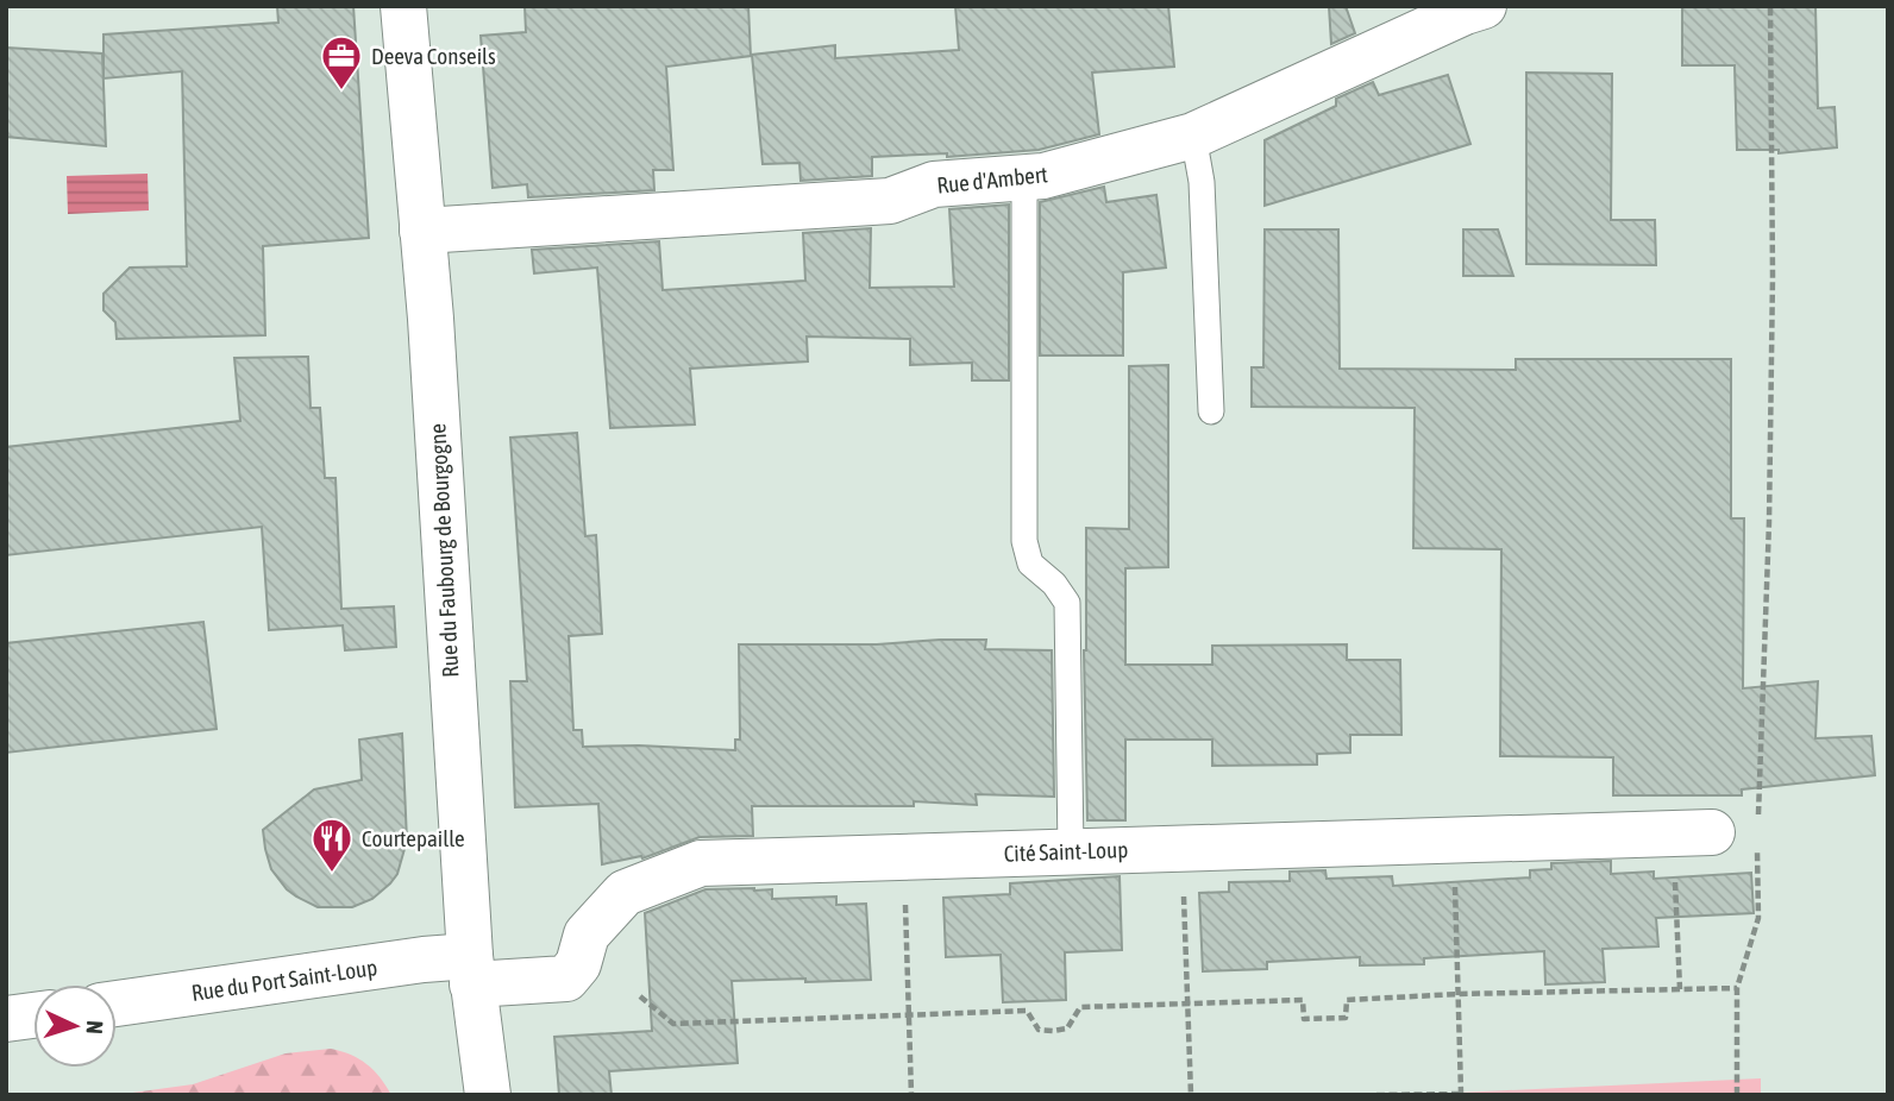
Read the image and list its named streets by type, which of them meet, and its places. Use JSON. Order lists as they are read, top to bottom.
{
  "streets": {
    "street": [
      "Rue d'Ambert",
      "Rue du Faubourg de Bourgogne",
      "Cité Saint-Loup",
      "Rue du Port Saint-Loup"
    ]
  },
  "crossings": [
    ["Rue d'Ambert", "Rue du Faubourg de Bourgogne"],
    ["Rue du Faubourg de Bourgogne", "Cité Saint-Loup"],
    ["Rue du Faubourg de Bourgogne", "Rue du Port Saint-Loup"],
    ["Cité Saint-Loup", "Rue du Port Saint-Loup"]
  ],
  "places": {
    "office": ["Deeva Conseils"],
    "restaurant": ["Courtepaille"]
  },
  "north": "right"
}
